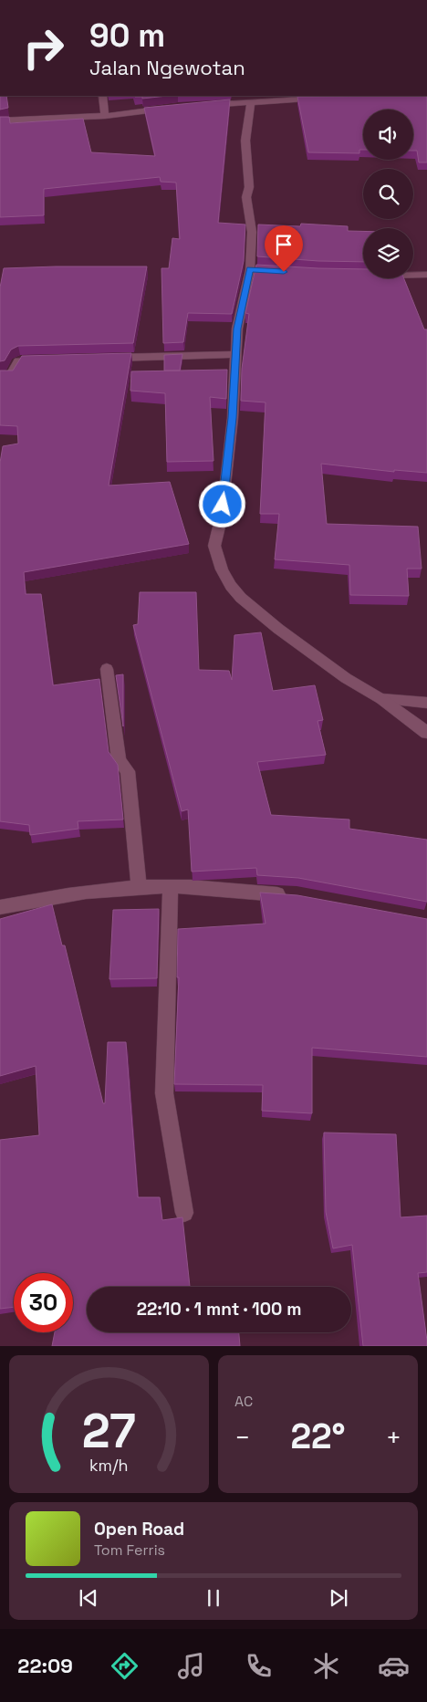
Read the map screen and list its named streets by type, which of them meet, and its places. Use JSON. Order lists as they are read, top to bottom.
{
  "page": {
    "turn": ["90 m", "Jalan Ngewotan"],
    "limit": "30",
    "trip": "22:10 · 1 mnt · 100 m",
    "tile": "AC",
    "heat": ["−", "22°", "+"],
    "song": ["Open Road", "Tom Ferris"],
    "tabs": "22:09",
    "gauge": ["27", "km/h"]
  }
}
